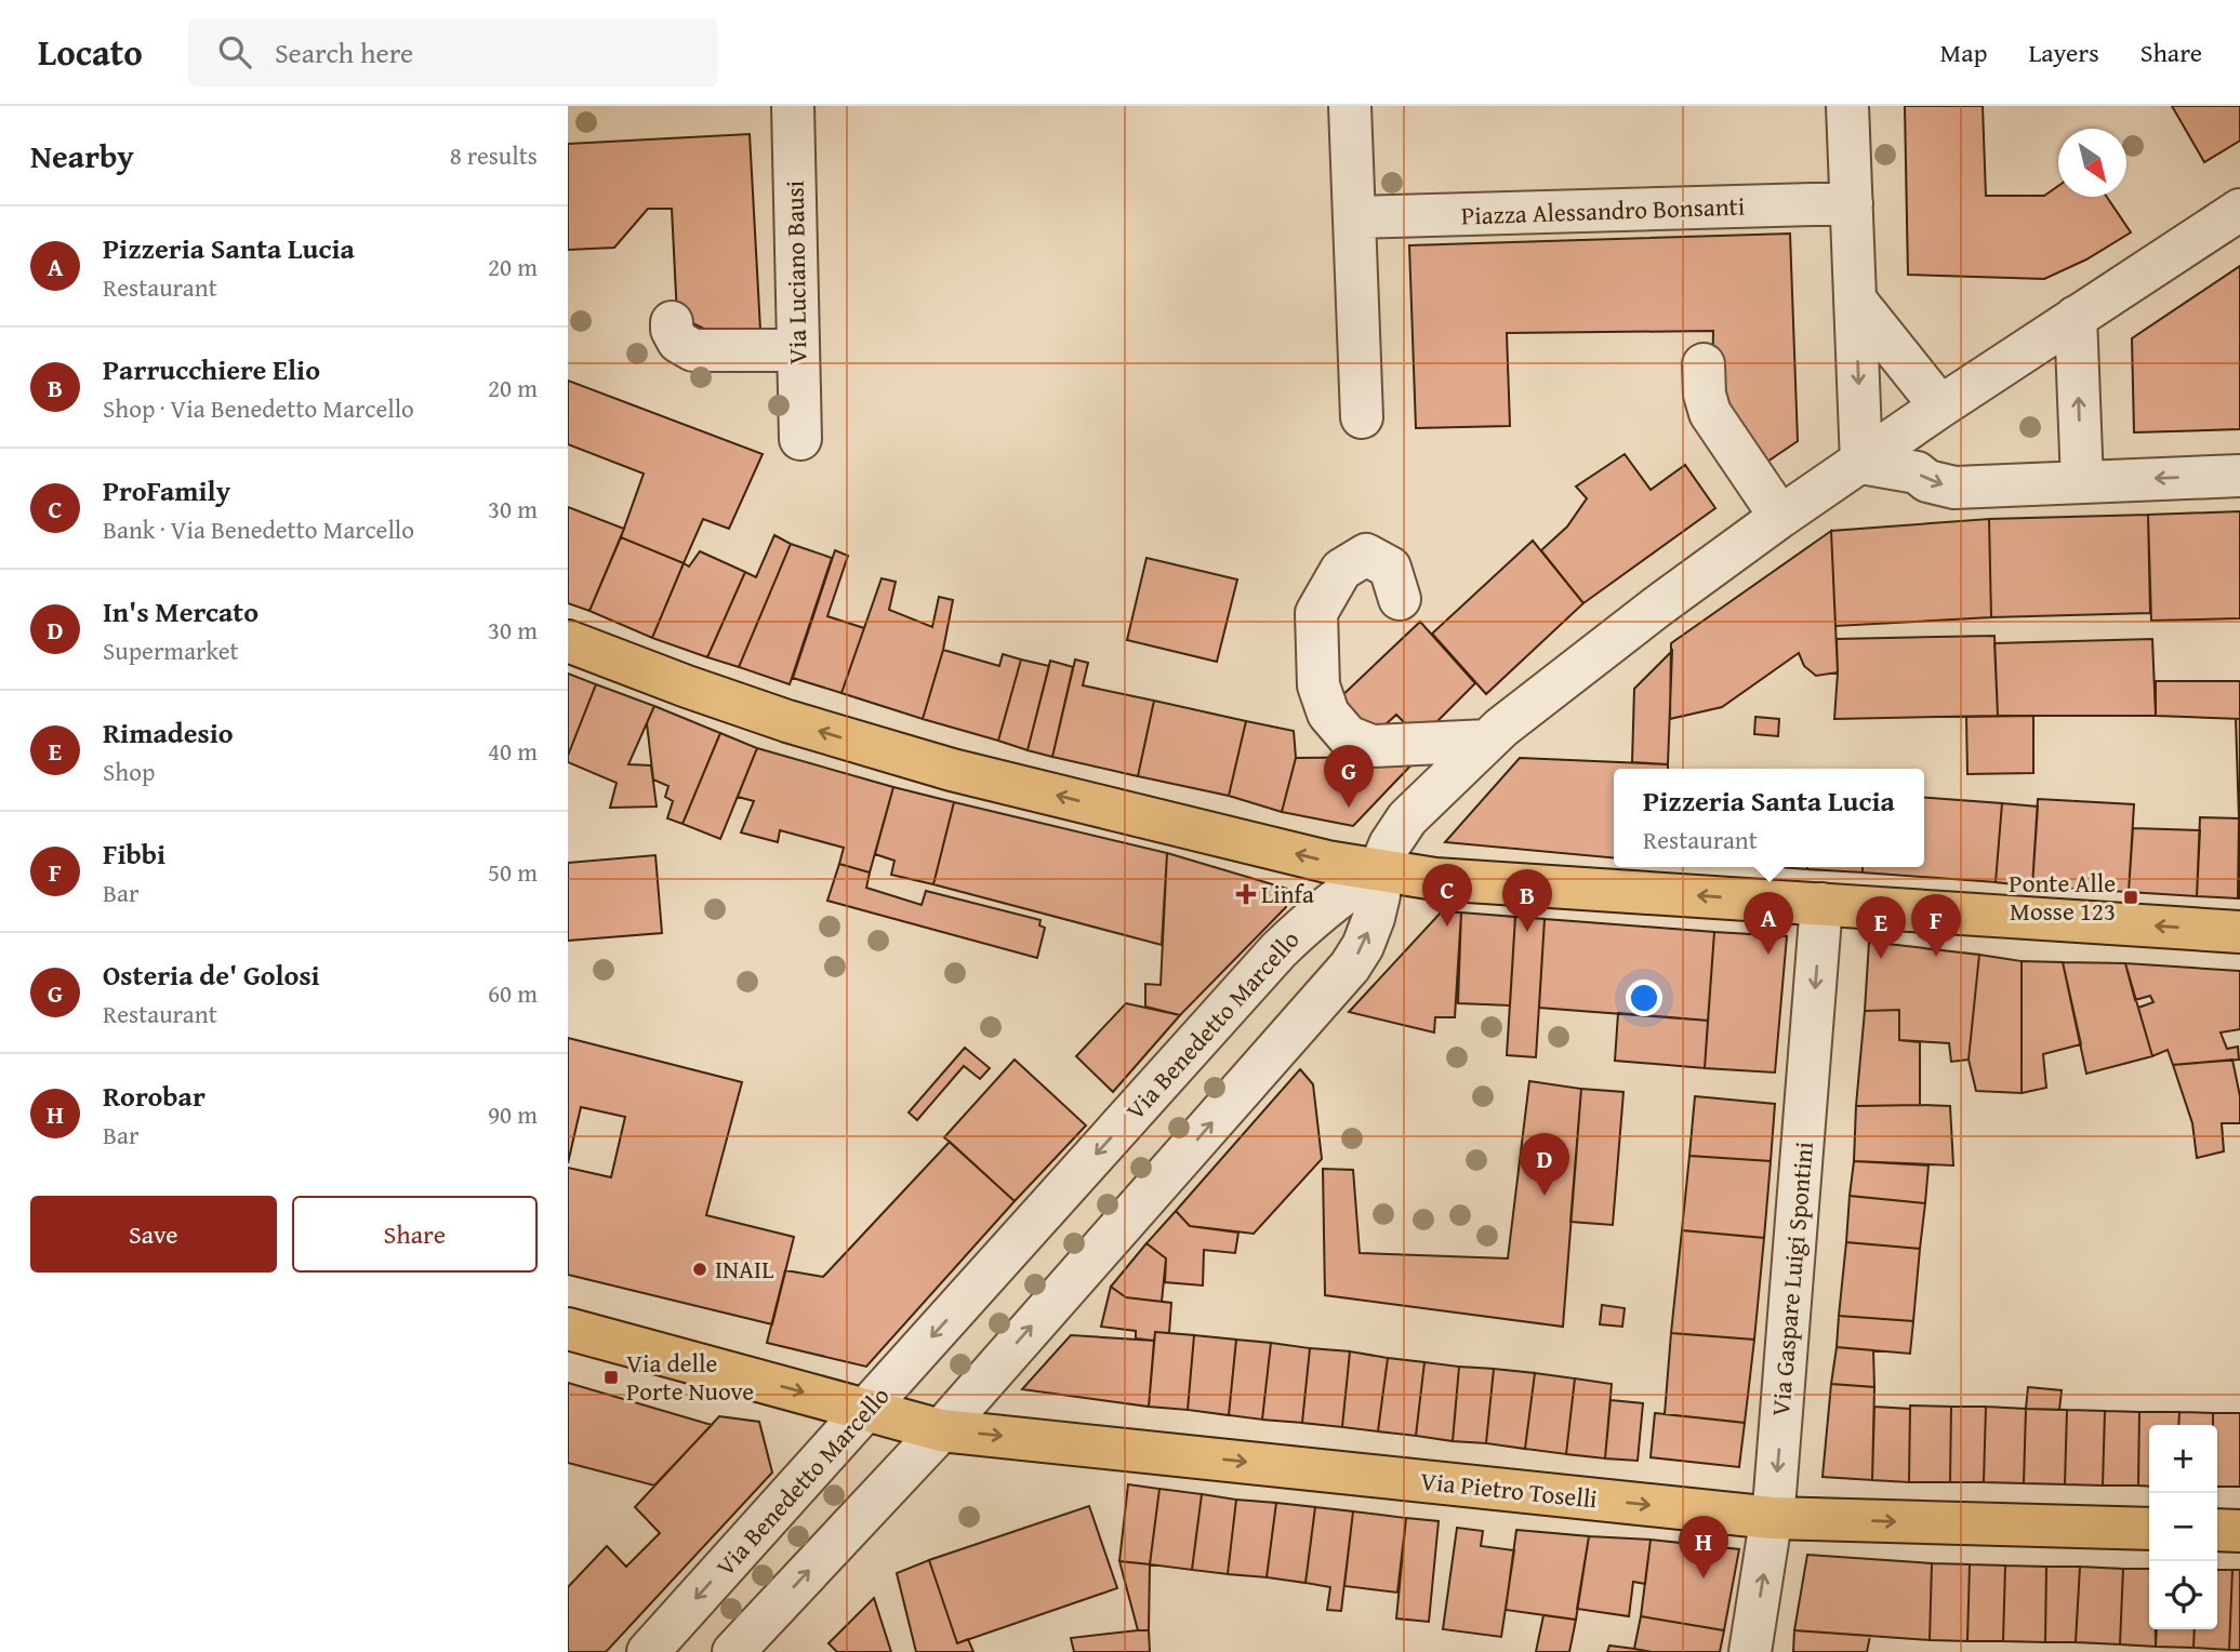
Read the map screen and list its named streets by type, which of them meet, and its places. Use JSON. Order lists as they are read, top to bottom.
{
  "streets": {
    "main road": ["Via Pietro Toselli"],
    "street": [
      "Piazza Alessandro Bonsanti",
      "Via Luciano Bausi",
      "Via Benedetto Marcello",
      "Via Gaspare Luigi Spontini"
    ]
  },
  "crossings": [
    ["Via Benedetto Marcello", "Via Pietro Toselli"],
    ["Via Gaspare Luigi Spontini", "Via Pietro Toselli"]
  ],
  "one_way": ["Via Pietro Toselli"],
  "places": {
    "health": ["Linfa"],
    "transit": ["Ponte Alle Mosse 123", "Via delle Porte Nuove"],
    "other": ["INAIL"]
  },
  "north": "bottom right",
  "page": {
    "header": "Locato",
    "search": "Search here",
    "nav": ["Map", "Layers", "Share"],
    "heading": ["Nearby", "8 results"],
    "list": [
      {
        "mark": "A",
        "name": "Pizzeria Santa Lucia",
        "note": "Restaurant",
        "value": "20 m"
      },
      {
        "mark": "B",
        "name": "Parrucchiere Elio",
        "note": "Shop · Via Benedetto Marcello",
        "value": "20 m"
      },
      {
        "mark": "C",
        "name": "ProFamily",
        "note": "Bank · Via Benedetto Marcello",
        "value": "30 m"
      },
      {
        "mark": "D",
        "name": "In's Mercato",
        "note": "Supermarket",
        "value": "30 m"
      },
      {
        "mark": "E",
        "name": "Rimadesio",
        "note": "Shop",
        "value": "40 m"
      },
      {
        "mark": "F",
        "name": "Fibbi",
        "note": "Bar",
        "value": "50 m"
      },
      {
        "mark": "G",
        "name": "Osteria de' Golosi",
        "note": "Restaurant",
        "value": "60 m"
      },
      {
        "mark": "H",
        "name": "Rorobar",
        "note": "Bar",
        "value": "90 m"
      }
    ],
    "pins": [
      "G",
      "C",
      "B",
      "A",
      "F",
      "E",
      "D",
      "H"
    ],
    "popup": ["Pizzeria Santa Lucia", "Restaurant"],
    "buttons": ["Save", "Share"],
    "map_buttons": ["+", "−"]
  }
}
